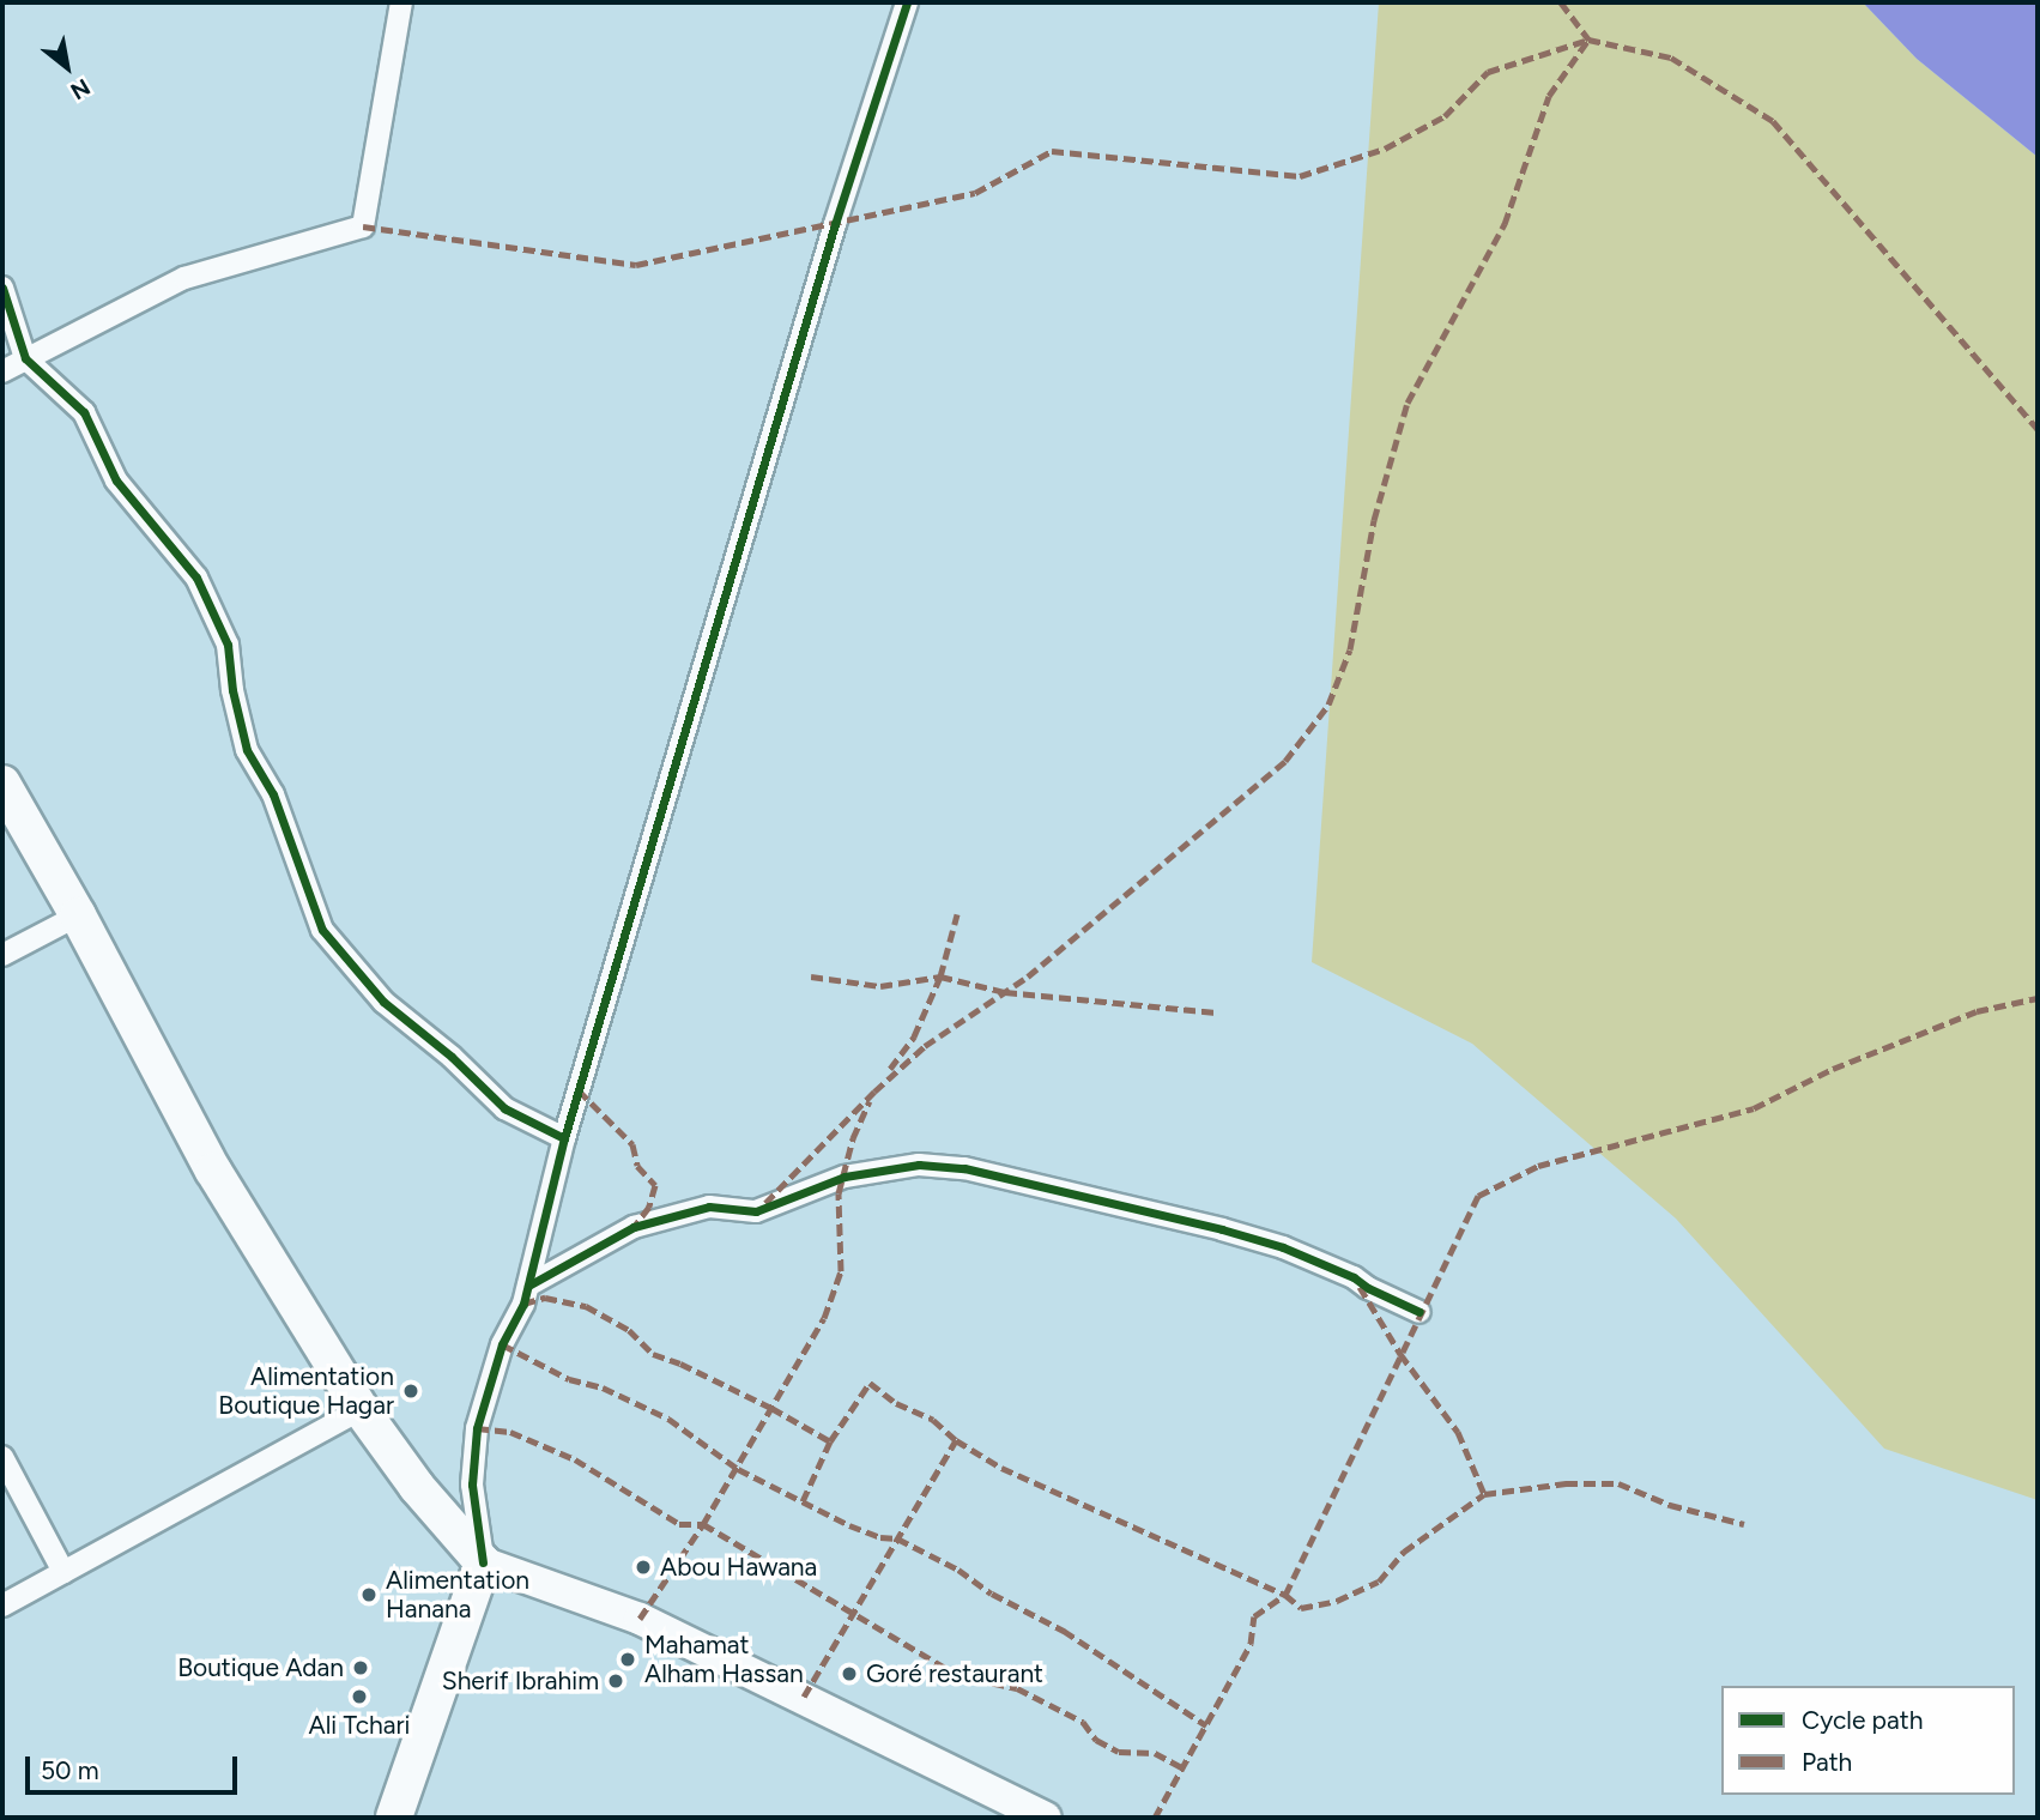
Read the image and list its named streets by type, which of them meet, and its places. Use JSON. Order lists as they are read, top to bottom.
{
  "places": [
    "Alimentation Boutique Hagar",
    "Abou Hawana",
    "Alimentation Hanana",
    "Mahamat Alham Hassan",
    "Boutique Adan",
    "Goré restaurant",
    "Sherif Ibrahim",
    "Ali Tchari"
  ],
  "legend": ["Cycle path", "Path"],
  "scale_bar": "50 m",
  "north": "bottom right"
}
